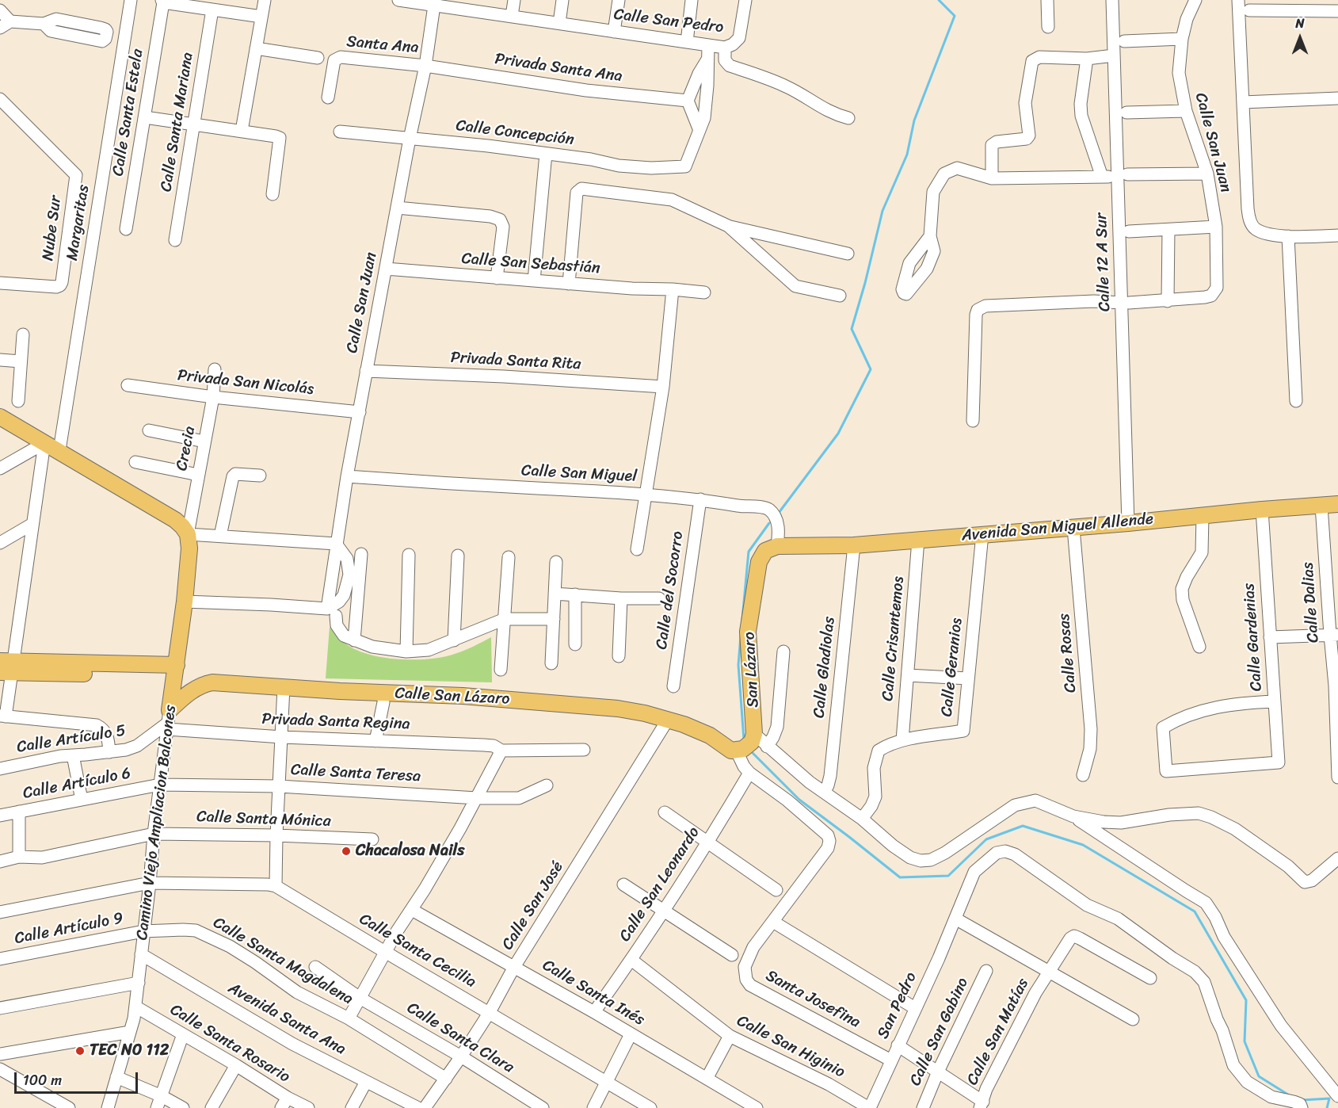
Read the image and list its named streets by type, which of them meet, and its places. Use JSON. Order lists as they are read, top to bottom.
{
  "streets": {
    "main road": [
      "Avenida San Miguel Allende",
      "San Lázaro",
      "Calle San Lázaro",
      "Camino Viejo Ampliacion Balcones"
    ],
    "street": [
      "Calle San Pedro",
      "Santa Ana",
      "Privada Santa Ana",
      "Calle Santa Estela",
      "Calle Santa Mariana",
      "Calle Concepción",
      "Calle San Juan",
      "Margaritas",
      "Nube Sur",
      "Calle 12 A Sur",
      "Calle San Sebastián",
      "Privada Santa Rita",
      "Privada San Nicolás",
      "Crecia",
      "Calle San Miguel",
      "Calle del Socorro",
      "Calle Dalias",
      "Calle Gardenias",
      "Calle Crisantemos",
      "Calle Rosas",
      "Calle Gladiolas",
      "Calle Geranios",
      "Privada Santa Regina",
      "Calle Artículo 5",
      "Calle Santa Teresa",
      "Calle Artículo 6",
      "Calle Santa Mónica",
      "Calle San Leonardo",
      "Calle San José",
      "Calle Artículo 9",
      "Calle Santa Cecilia",
      "Calle Santa Magdalena",
      "Calle Santa Inés",
      "Santa Josefina",
      "San Pedro",
      "Avenida Santa Ana",
      "Calle San Gabino",
      "Calle San Matías",
      "Calle Santa Clara",
      "Calle Santa Rosario",
      "Calle San Higinio"
    ]
  },
  "crossings": [
    ["Calle San Pedro", "Calle San Juan"],
    ["Santa Ana", "Privada Santa Ana"],
    ["Santa Ana", "Calle San Juan"],
    ["Privada Santa Ana", "Calle San Juan"],
    ["Calle Concepción", "Calle San Juan"],
    ["Calle San Juan", "Calle San Sebastián"],
    ["Calle San Juan", "Privada Santa Rita"],
    ["Calle San Juan", "Privada San Nicolás"],
    ["Calle San Juan", "Calle San Miguel"],
    ["Calle 12 A Sur", "Avenida San Miguel Allende"],
    ["Privada San Nicolás", "Crecia"],
    ["Crecia", "Camino Viejo Ampliacion Balcones"],
    ["Calle San Miguel", "Avenida San Miguel Allende"],
    ["Calle San Miguel", "Calle del Socorro"],
    ["Calle San Miguel", "San Lázaro"],
    ["Avenida San Miguel Allende", "Calle Dalias"],
    ["Avenida San Miguel Allende", "Calle Gardenias"],
    ["Avenida San Miguel Allende", "Calle Crisantemos"],
    ["Avenida San Miguel Allende", "Calle Rosas"],
    ["Avenida San Miguel Allende", "Calle Gladiolas"],
    ["Avenida San Miguel Allende", "Calle Geranios"],
    ["Avenida San Miguel Allende", "San Lázaro"],
    ["Calle Crisantemos", "Calle Geranios"],
    ["San Lázaro", "Calle San Lázaro"],
    ["Calle San Lázaro", "Privada Santa Regina"],
    ["Calle San Lázaro", "Calle Artículo 5"],
    ["Calle San Lázaro", "Camino Viejo Ampliacion Balcones"],
    ["Calle San Lázaro", "Calle San José"],
    ["Privada Santa Regina", "Calle Artículo 5"],
    ["Privada Santa Regina", "Camino Viejo Ampliacion Balcones"],
    ["Calle Artículo 5", "Camino Viejo Ampliacion Balcones"],
    ["Calle Santa Teresa", "Calle Artículo 6"],
    ["Calle Santa Teresa", "Camino Viejo Ampliacion Balcones"],
    ["Calle Artículo 6", "Camino Viejo Ampliacion Balcones"],
    ["Calle Santa Mónica", "Camino Viejo Ampliacion Balcones"],
    ["Camino Viejo Ampliacion Balcones", "Calle Artículo 9"],
    ["Camino Viejo Ampliacion Balcones", "Calle Santa Cecilia"],
    ["Camino Viejo Ampliacion Balcones", "Calle Santa Magdalena"],
    ["Camino Viejo Ampliacion Balcones", "Avenida Santa Ana"],
    ["Camino Viejo Ampliacion Balcones", "Calle Santa Rosario"],
    ["Calle San Leonardo", "Calle Santa Inés"],
    ["Calle San Leonardo", "Calle San Higinio"],
    ["Calle San José", "Calle Santa Cecilia"],
    ["Calle San José", "Calle Santa Magdalena"],
    ["Calle San José", "Calle Santa Inés"],
    ["Calle San José", "Calle Santa Clara"],
    ["Calle Artículo 9", "Calle Santa Magdalena"],
    ["Santa Josefina", "San Pedro"],
    ["San Pedro", "Calle San Higinio"]
  ],
  "places": ["Chacalosa Nails", "TEC N0 112"],
  "scale_bar": "100 m",
  "north": "top"
}
